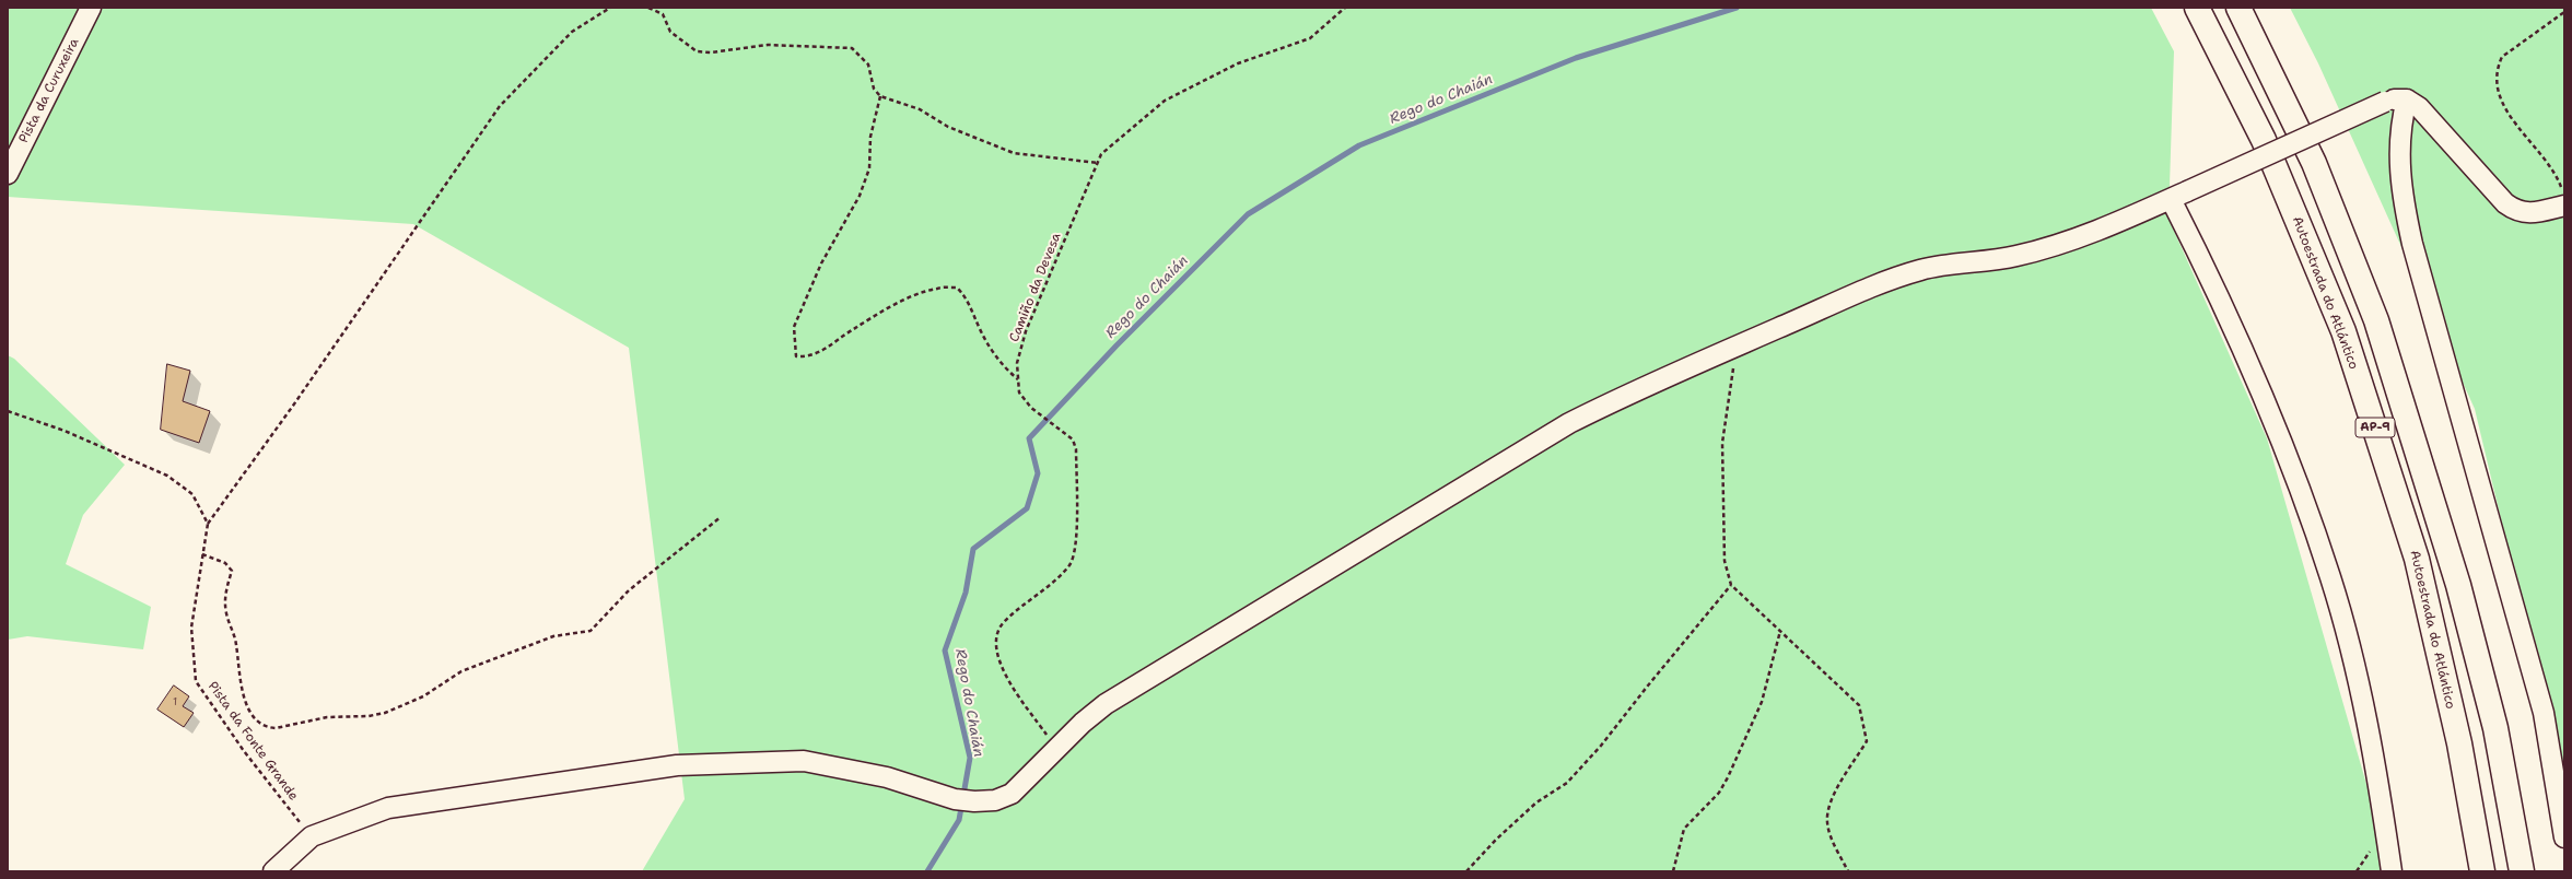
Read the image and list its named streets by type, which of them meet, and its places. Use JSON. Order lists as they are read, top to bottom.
{
  "streets": {
    "highway": ["Autoestrada do Atlántico", "AP-9"],
    "street": ["Pista da Curuxeira"],
    "path": ["Camiño da Devesa", "Pista da Fonte Grande"]
  },
  "water": ["Rego do Chaián"],
  "house_numbers": ["1"]
}
